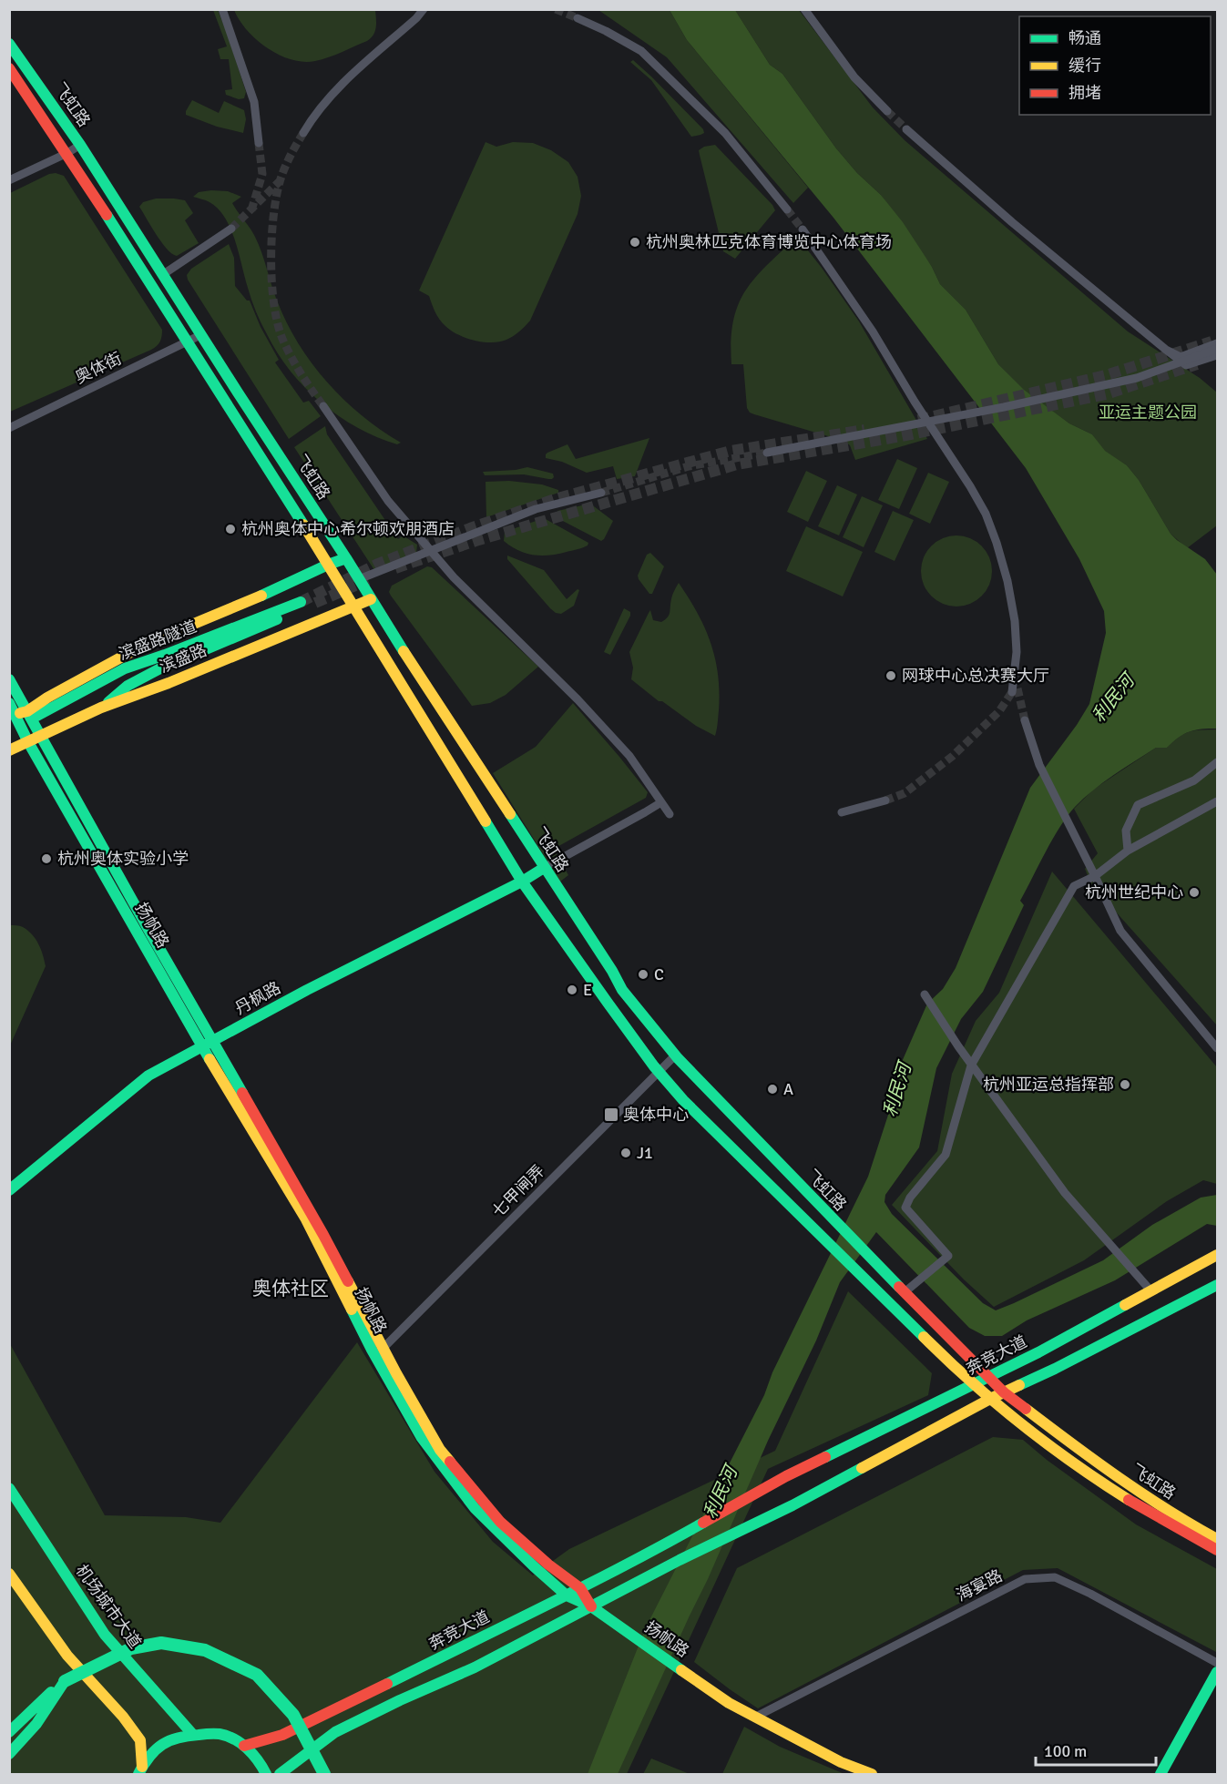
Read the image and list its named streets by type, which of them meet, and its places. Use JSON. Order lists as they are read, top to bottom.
{
  "streets": {
    "main road": [
      "飞虹路",
      "滨盛路隧道",
      "滨盛路",
      "扬帆路",
      "丹枫路",
      "奔竞大道",
      "机场城市大道"
    ],
    "street": ["奥体街", "七甲闸弄", "海宴路"]
  },
  "crossings": [
    ["飞虹路", "奥体街"],
    ["飞虹路", "滨盛路"],
    ["飞虹路", "丹枫路"],
    ["飞虹路", "七甲闸弄"],
    ["飞虹路", "奔竞大道"],
    ["滨盛路隧道", "滨盛路"],
    ["滨盛路隧道", "扬帆路"],
    ["滨盛路", "扬帆路"],
    ["扬帆路", "丹枫路"],
    ["扬帆路", "奔竞大道"],
    ["扬帆路", "海宴路"]
  ],
  "districts": ["奥体社区"],
  "water": ["利民河"],
  "parks": ["亚运主题公园"],
  "places": {
    "other": [
      "杭州奥林匹克体育博览中心体育场",
      "杭州奥体中心希尔顿欢朋酒店",
      "网球中心总决赛大厅",
      "杭州奥体实验小学",
      "杭州世纪中心",
      "C",
      "E",
      "杭州亚运总指挥部",
      "A",
      "J1"
    ],
    "transit": ["奥体中心"]
  },
  "legend": ["畅通", "缓行", "拥堵"],
  "scale_bar": "100 m"
}
